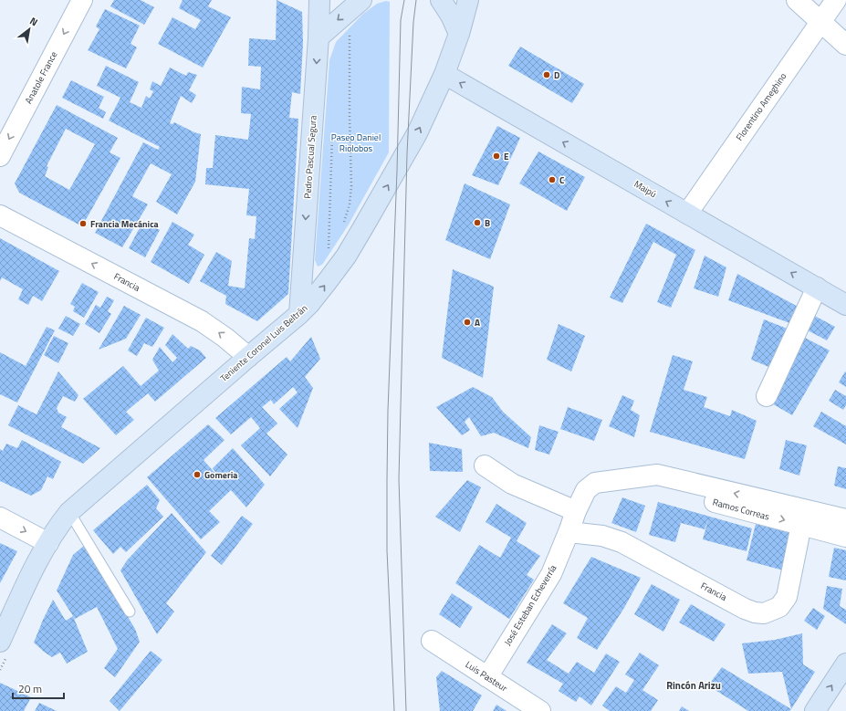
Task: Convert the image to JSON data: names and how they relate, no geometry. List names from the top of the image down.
{
  "streets": {
    "main road": ["Pedro Pascual Segura", "Maipú", "Teniente Coronel Luis Beltrán"],
    "street": [
      "Anatole France",
      "Florentino Ameghino",
      "Francia",
      "Ramos Correas",
      "José Esteban Echeverría",
      "Luis Pasteur"
    ]
  },
  "crossings": [
    ["Florentino Ameghino", "Maipú"],
    ["Pedro Pascual Segura", "Teniente Coronel Luis Beltrán"],
    ["Maipú", "Teniente Coronel Luis Beltrán"],
    ["Francia", "Teniente Coronel Luis Beltrán"],
    ["Francia", "Ramos Correas"],
    ["Francia", "José Esteban Echeverría"],
    ["Ramos Correas", "José Esteban Echeverría"],
    ["José Esteban Echeverría", "Luis Pasteur"]
  ],
  "one_way": [
    "Anatole France",
    "Pedro Pascual Segura",
    "Maipú",
    "Francia"
  ],
  "districts": ["Rincón Arizu"],
  "parks": ["Paseo Daniel Riolobos"],
  "places": [
    "D",
    "E",
    "C",
    "B",
    "Francia Mecánica",
    "A",
    "Gomeria"
  ],
  "scale_bar": "20 m",
  "north": "top right"
}
